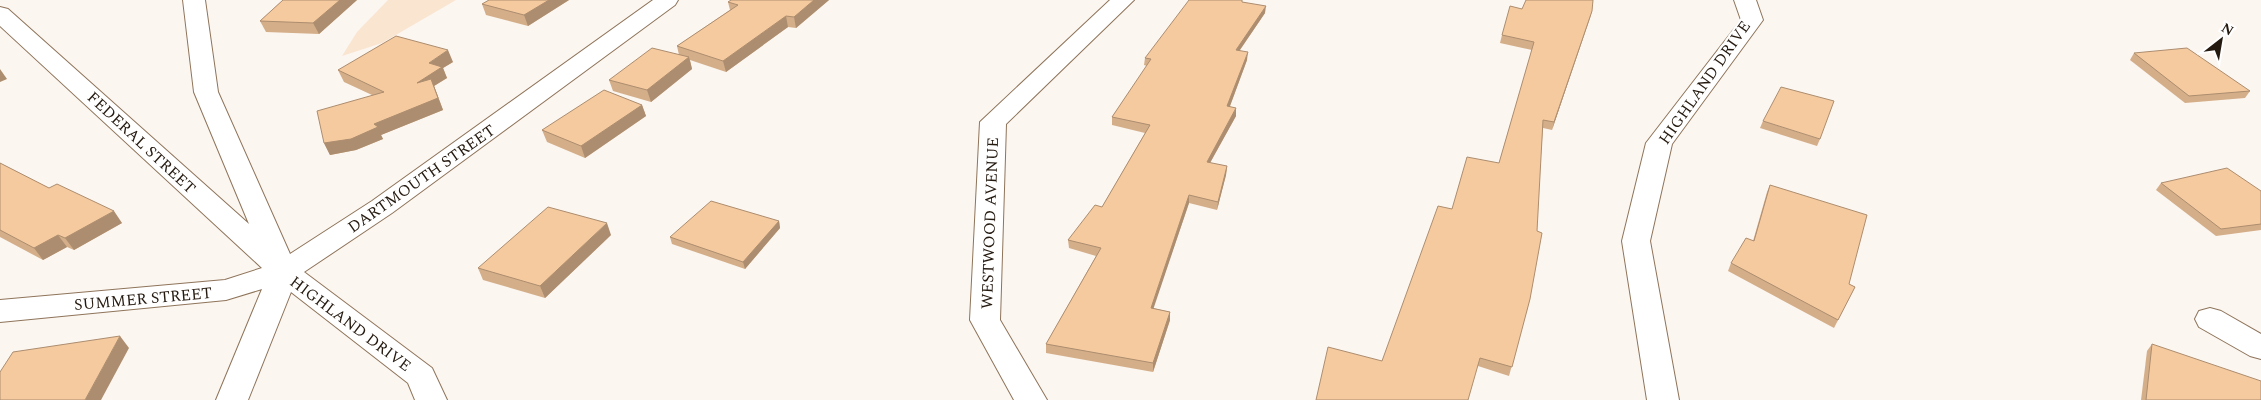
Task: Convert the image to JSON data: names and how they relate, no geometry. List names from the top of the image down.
{
  "streets": {
    "street": [
      "HIGHLAND DRIVE",
      "FEDERAL STREET",
      "DARTMOUTH STREET",
      "WESTWOOD AVENUE",
      "SUMMER STREET"
    ]
  },
  "crossings": [
    ["HIGHLAND DRIVE", "FEDERAL STREET"],
    ["HIGHLAND DRIVE", "DARTMOUTH STREET"],
    ["HIGHLAND DRIVE", "SUMMER STREET"],
    ["FEDERAL STREET", "DARTMOUTH STREET"],
    ["FEDERAL STREET", "SUMMER STREET"],
    ["DARTMOUTH STREET", "SUMMER STREET"]
  ],
  "north": "top right"
}
